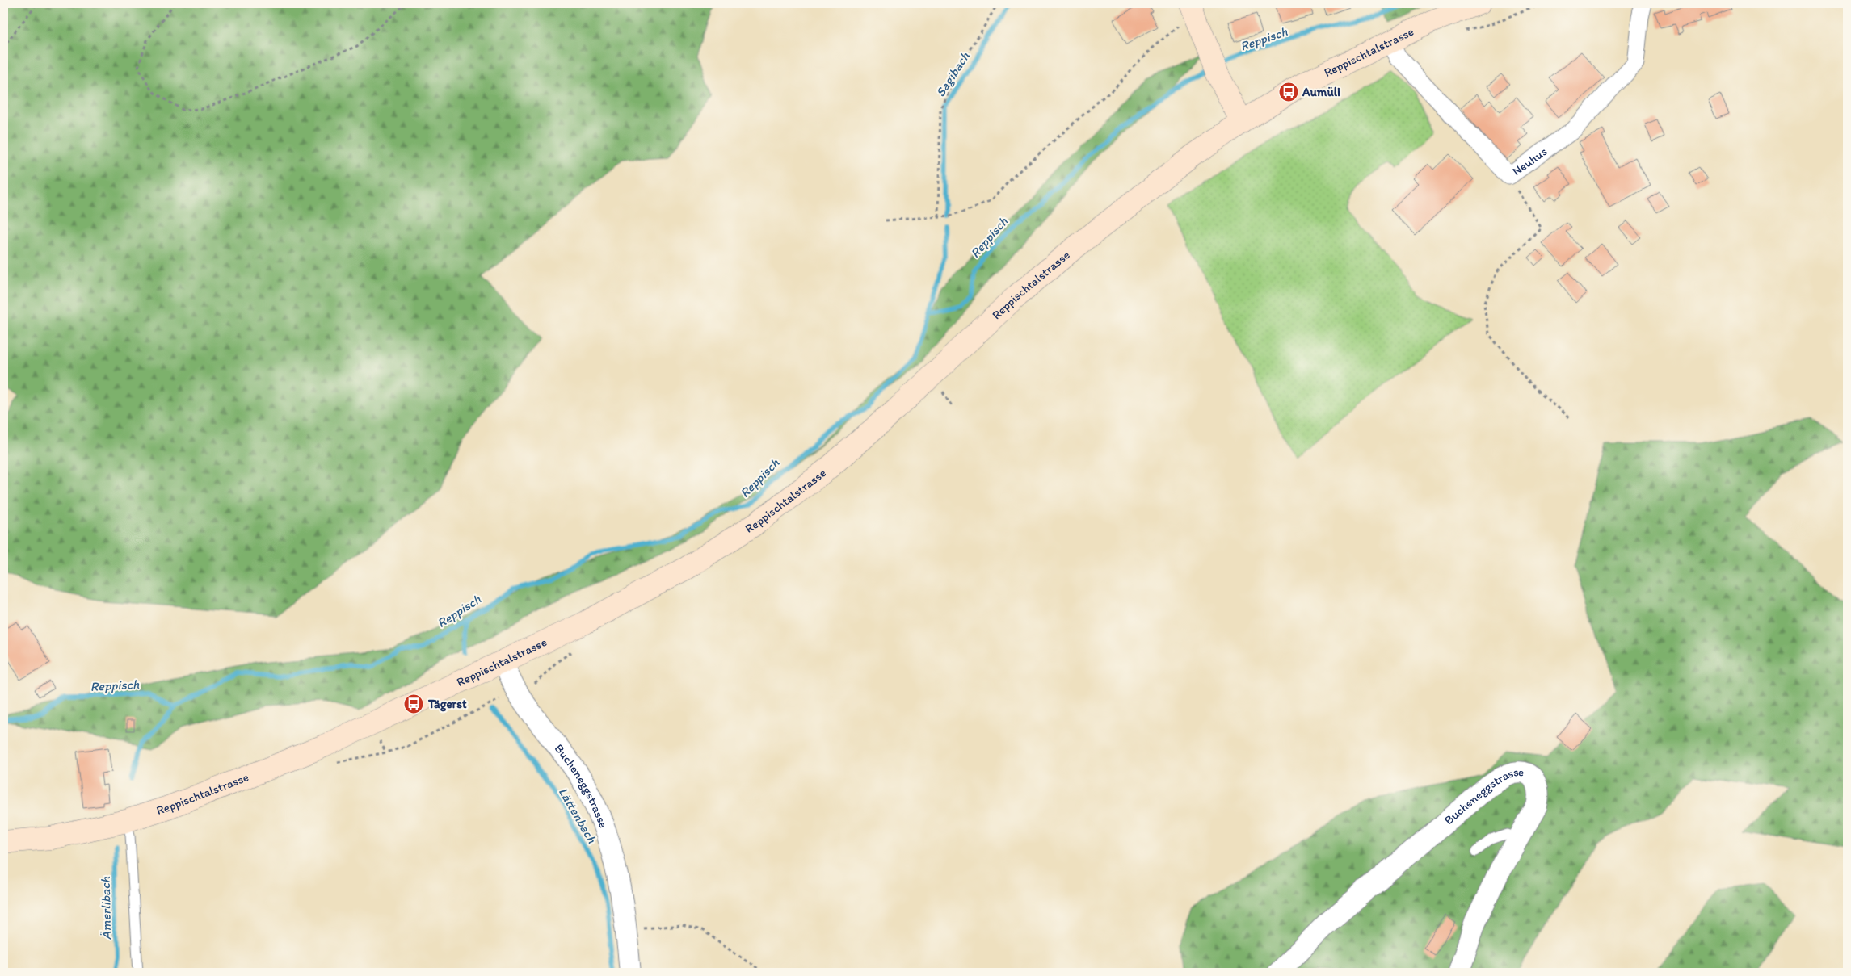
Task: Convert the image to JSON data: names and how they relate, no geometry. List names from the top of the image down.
{
  "streets": {
    "main road": ["Reppischtalstrasse"],
    "street": ["Neuhus", "Bucheneggstrasse"]
  },
  "crossings": [
    ["Reppischtalstrasse", "Neuhus"],
    ["Reppischtalstrasse", "Bucheneggstrasse"]
  ],
  "water": [
    "Reppisch",
    "Sagibach",
    "Lättenbach",
    "Ämerlibach"
  ],
  "places": {
    "bus stop": ["Aumüli", "Tägerst"]
  }
}
